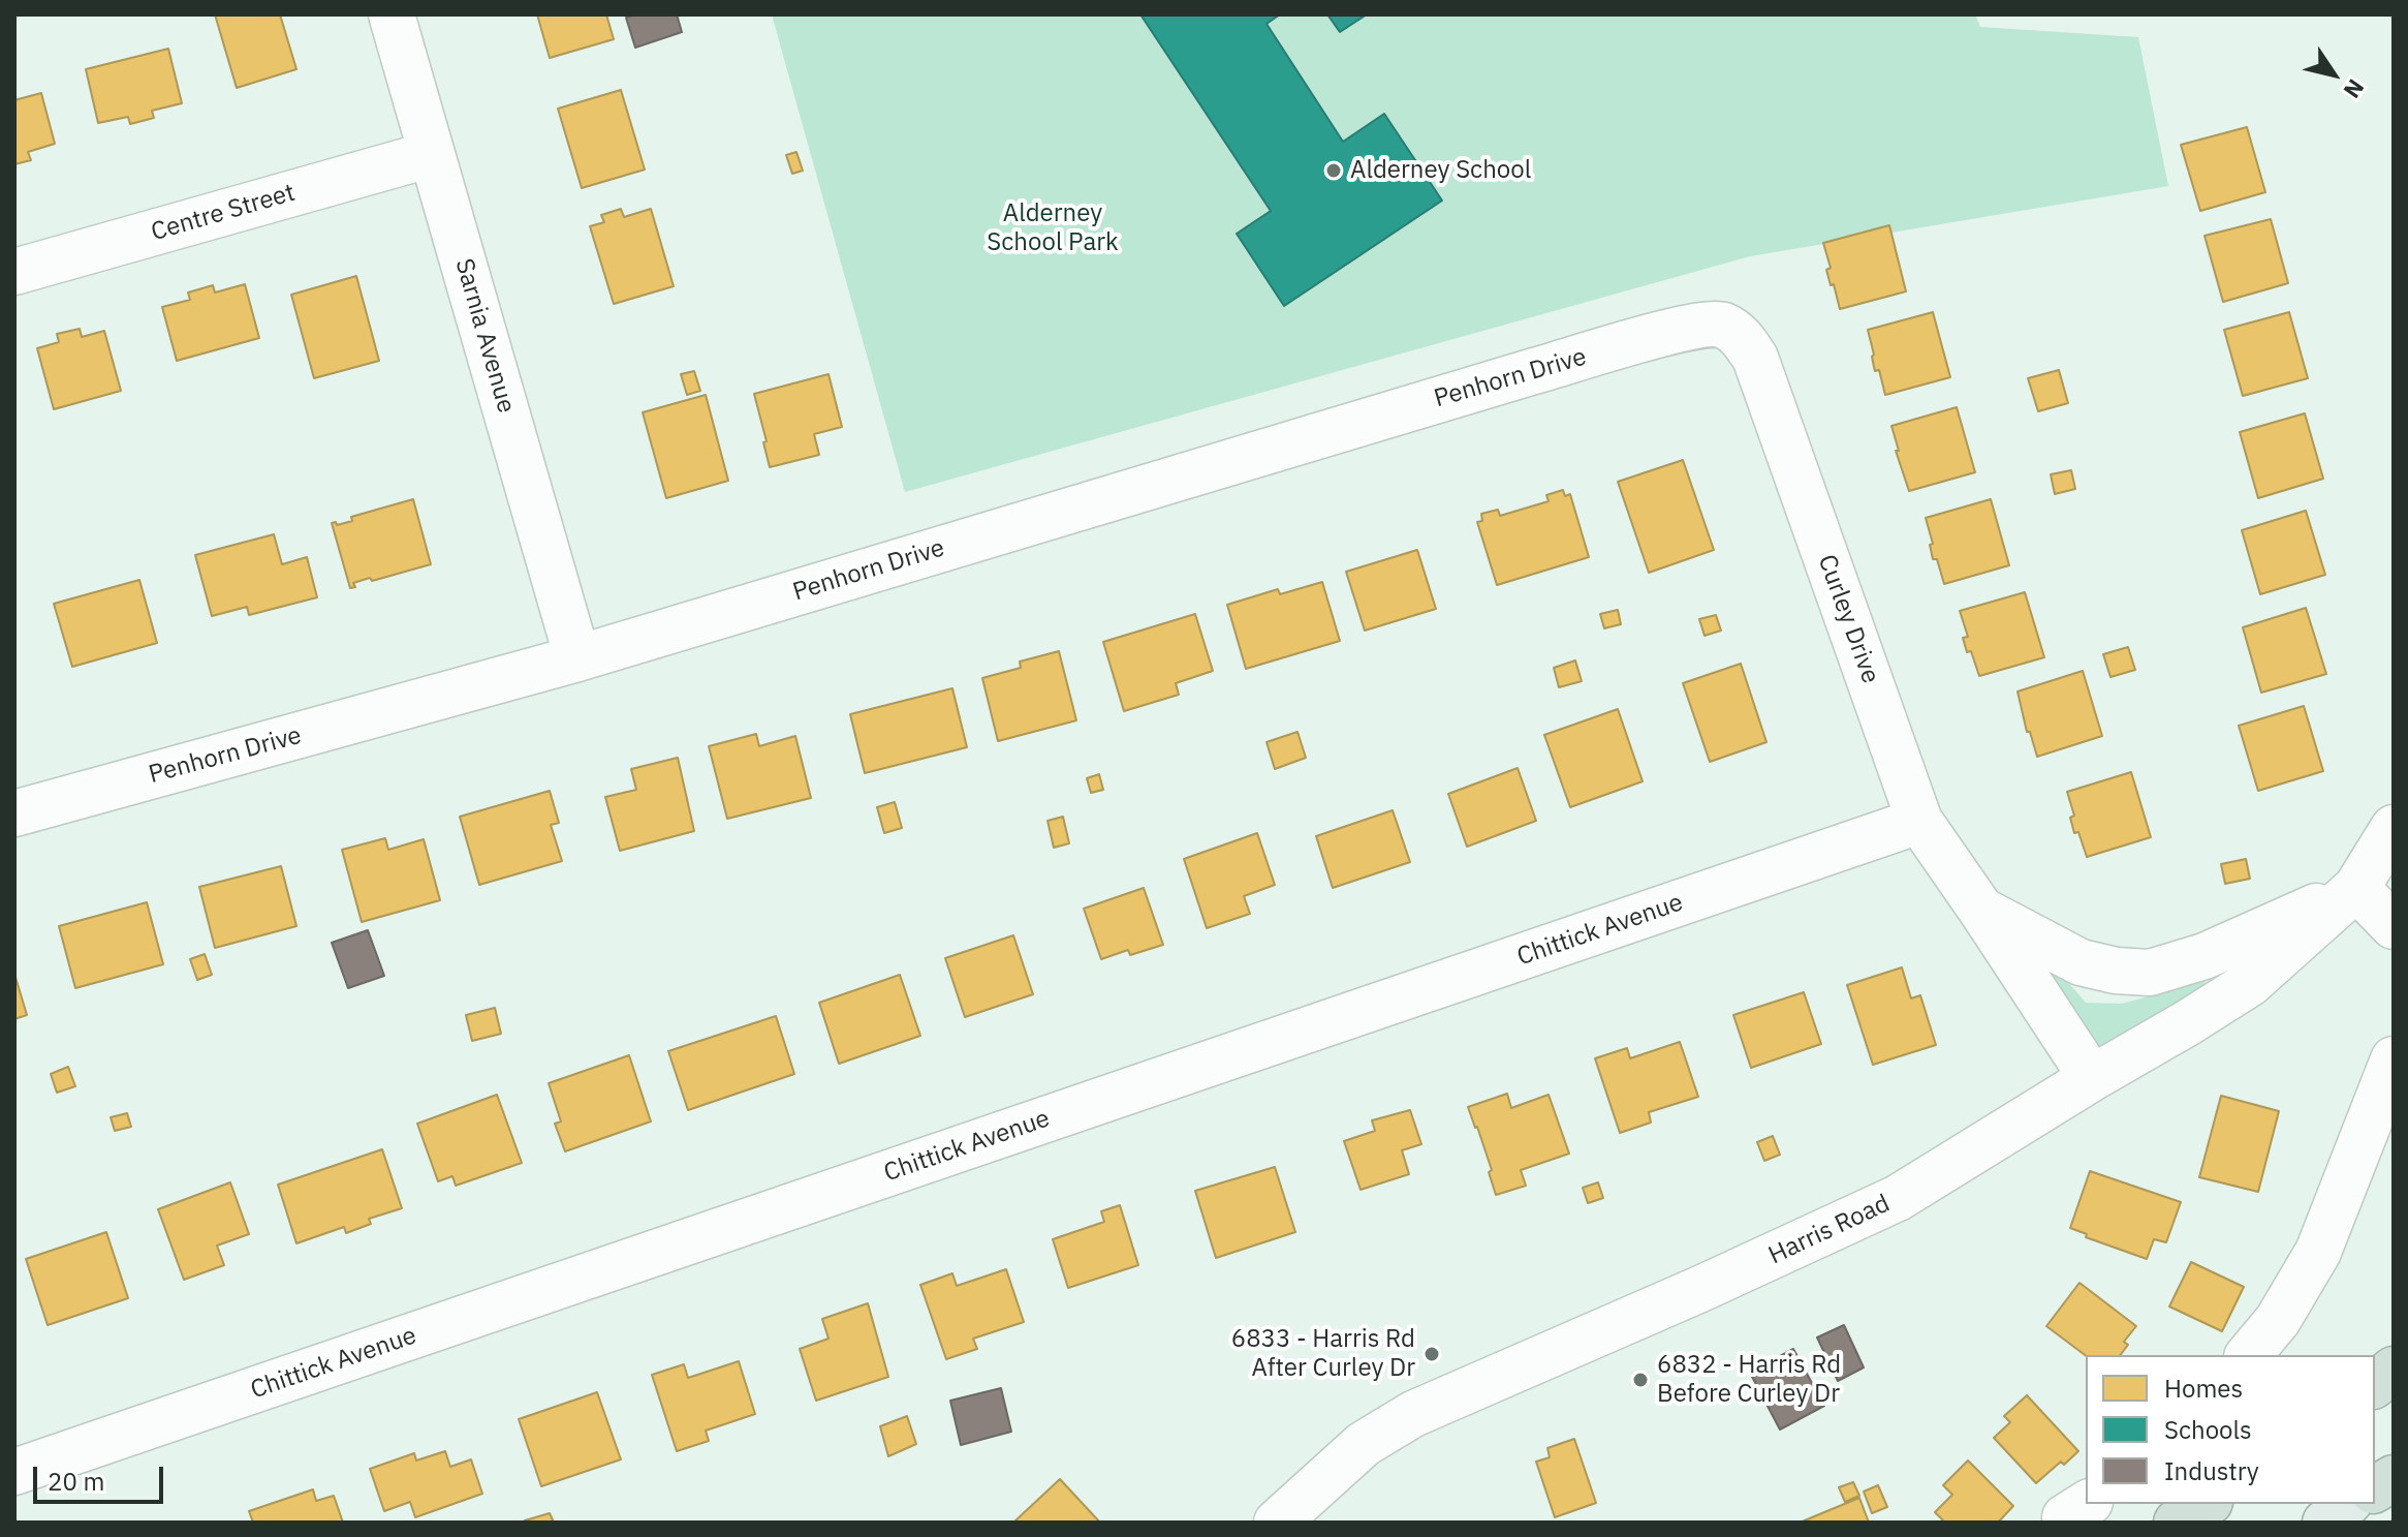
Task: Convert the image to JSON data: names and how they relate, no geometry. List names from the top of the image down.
{
  "streets": {
    "street": [
      "Centre Street",
      "Sarnia Avenue",
      "Penhorn Drive",
      "Curley Drive",
      "Chittick Avenue",
      "Harris Road"
    ]
  },
  "crossings": [
    ["Centre Street", "Sarnia Avenue"],
    ["Sarnia Avenue", "Penhorn Drive"],
    ["Penhorn Drive", "Curley Drive"],
    ["Curley Drive", "Chittick Avenue"],
    ["Curley Drive", "Harris Road"]
  ],
  "parks": ["Alderney School Park"],
  "places": ["Alderney School", "6833 - Harris Rd After Curley Dr", "6832 - Harris Rd Before Curley Dr"],
  "legend": ["Homes", "Schools", "Industry"],
  "scale_bar": "20 m",
  "north": "bottom right"
}
